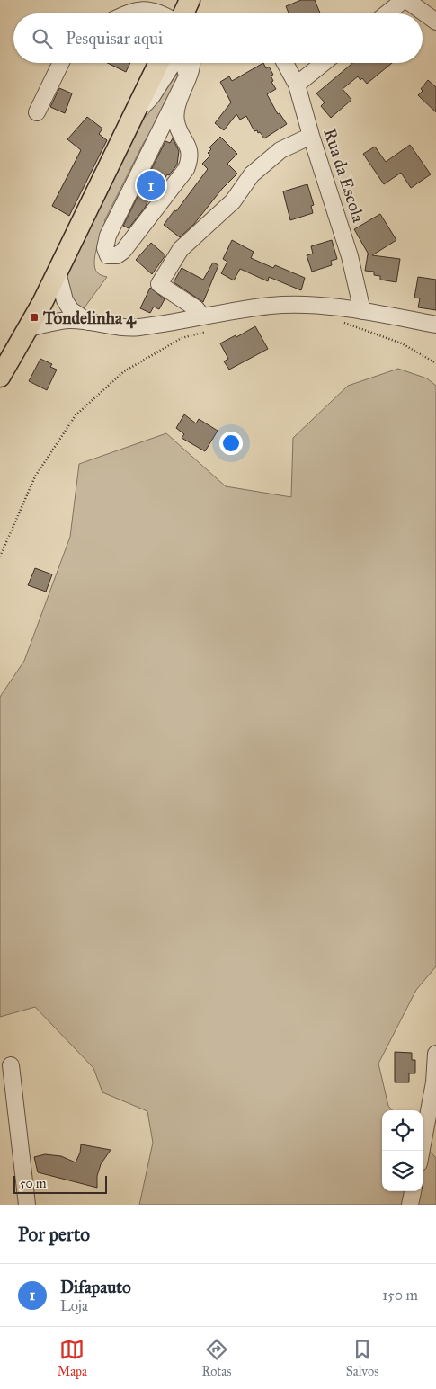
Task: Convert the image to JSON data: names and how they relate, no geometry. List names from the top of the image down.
{
  "streets": {
    "street": ["Rua da Escola"]
  },
  "places": {
    "transit": ["Tondelinha 4"]
  },
  "scale_bar": "50 m",
  "page": {
    "search": "Pesquisar aqui",
    "pins": "1",
    "scale": "50 m",
    "heading": "Por perto",
    "list": [
      {
        "mark": "1",
        "name": "Difapauto",
        "note": "Loja",
        "value": "150 m"
      }
    ],
    "nav": ["Mapa", "Rotas", "Salvos"]
  }
}
